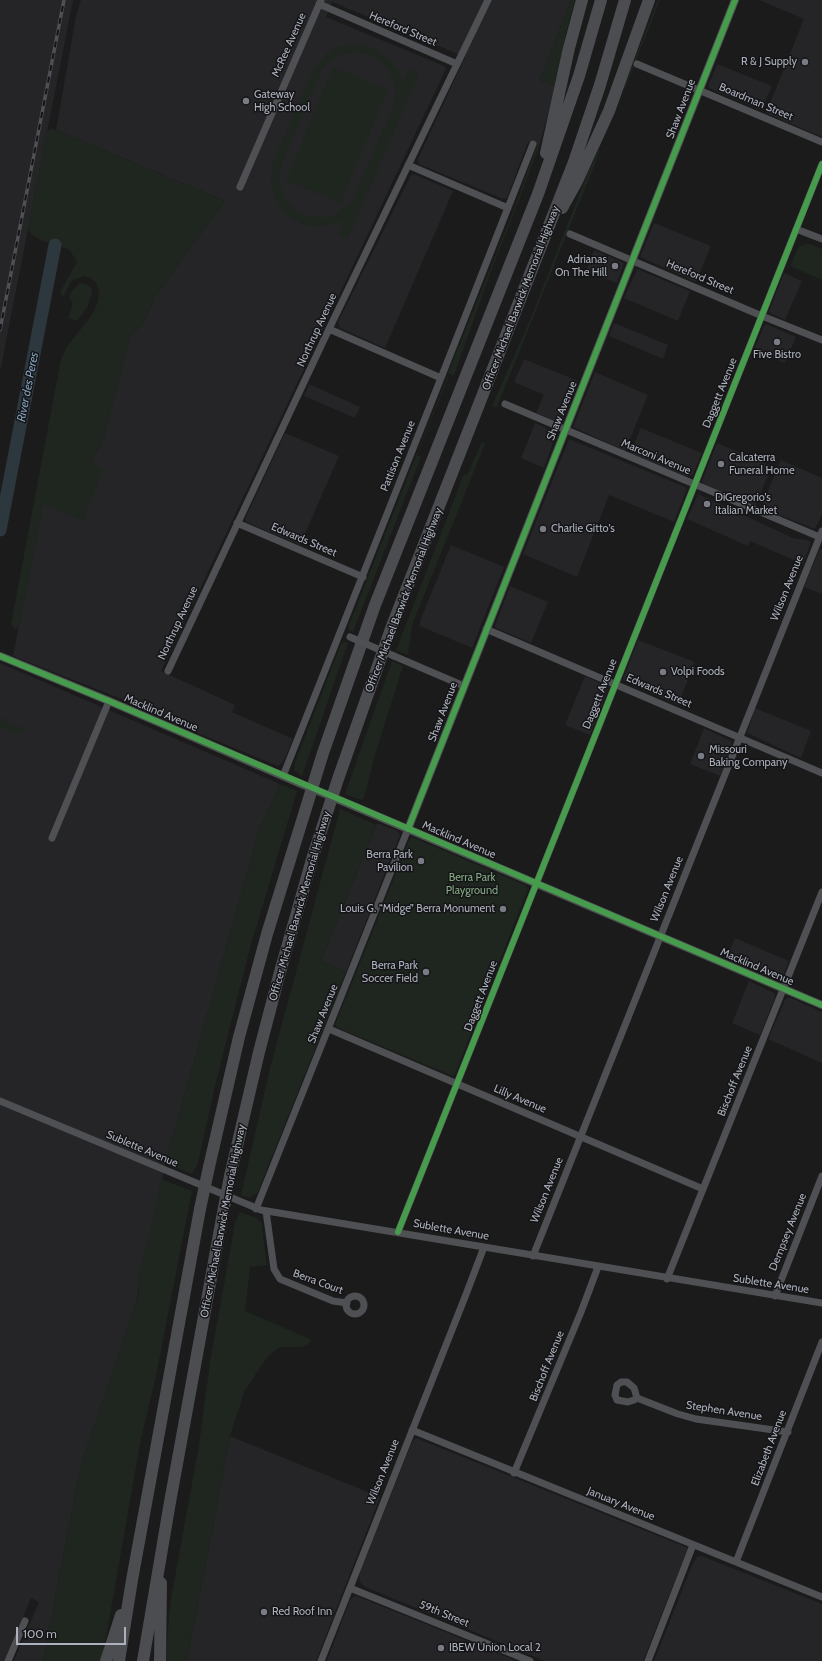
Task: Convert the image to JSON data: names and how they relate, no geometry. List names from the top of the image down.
{
  "streets": {
    "highway": ["Officer Michael Barwick Memorial Highway"],
    "street": [
      "Hereford Street",
      "McRee Avenue",
      "Boardman Street",
      "Shaw Avenue",
      "Northrup Avenue",
      "Daggett Avenue",
      "Pattison Avenue",
      "Marconi Avenue",
      "Edwards Street",
      "Wilson Avenue",
      "Macklind Avenue",
      "Bischoff Avenue",
      "Lilly Avenue",
      "Sublette Avenue",
      "Dempsey Avenue",
      "Berra Court",
      "Stephen Avenue",
      "Elizabeth Avenue",
      "January Avenue",
      "59th Street"
    ]
  },
  "crossings": [
    ["Hereford Street", "McRee Avenue"],
    ["Hereford Street", "Shaw Avenue"],
    ["Hereford Street", "Northrup Avenue"],
    ["Hereford Street", "Daggett Avenue"],
    ["Boardman Street", "Shaw Avenue"],
    ["Shaw Avenue", "Marconi Avenue"],
    ["Shaw Avenue", "Edwards Street"],
    ["Shaw Avenue", "Macklind Avenue"],
    ["Shaw Avenue", "Lilly Avenue"],
    ["Shaw Avenue", "Sublette Avenue"],
    ["Northrup Avenue", "Edwards Street"],
    ["Daggett Avenue", "Marconi Avenue"],
    ["Daggett Avenue", "Edwards Street"],
    ["Daggett Avenue", "Macklind Avenue"],
    ["Daggett Avenue", "Lilly Avenue"],
    ["Daggett Avenue", "Sublette Avenue"],
    ["Pattison Avenue", "Edwards Street"],
    ["Pattison Avenue", "Macklind Avenue"],
    ["Marconi Avenue", "Wilson Avenue"],
    ["Edwards Street", "Wilson Avenue"],
    ["Wilson Avenue", "Macklind Avenue"],
    ["Wilson Avenue", "Lilly Avenue"],
    ["Wilson Avenue", "Sublette Avenue"],
    ["Wilson Avenue", "January Avenue"],
    ["Wilson Avenue", "59th Street"],
    ["Macklind Avenue", "Bischoff Avenue"],
    ["Bischoff Avenue", "Lilly Avenue"],
    ["Bischoff Avenue", "Sublette Avenue"],
    ["Bischoff Avenue", "January Avenue"],
    ["Sublette Avenue", "Dempsey Avenue"],
    ["Sublette Avenue", "Berra Court"],
    ["Stephen Avenue", "Elizabeth Avenue"],
    ["Elizabeth Avenue", "January Avenue"]
  ],
  "water": ["River des Peres"],
  "parks": ["Berra Park Playground"],
  "places": [
    "R & J Supply",
    "Gateway High School",
    "Adrianas On The Hill",
    "Five Bistro",
    "Calcaterra Funeral Home",
    "DiGregorio's Italian Market",
    "Charlie Gitto's",
    "Volpi Foods",
    "Missouri Baking Company",
    "Berra Park Pavilion",
    "Louis G. “Midge” Berra Monument",
    "Berra Park Soccer Field",
    "Red Roof Inn",
    "IBEW Union Local 2"
  ],
  "scale_bar": "100 m"
}
